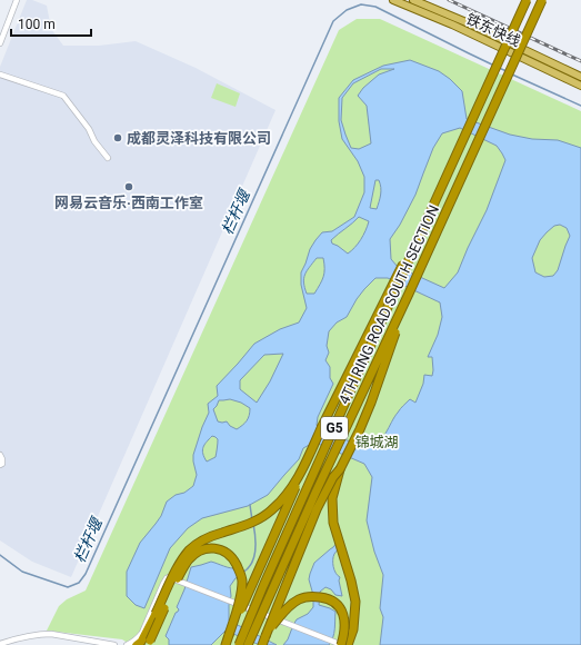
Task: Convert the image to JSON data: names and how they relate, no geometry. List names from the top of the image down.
{
  "streets": {
    "highway": ["4TH RING ROAD SOUTH SECTION", "G5"],
    "main road": ["铁东快线"]
  },
  "water": ["栏杆堰"],
  "parks": ["锦城湖"],
  "places": ["成都灵泽科技有限公司", "网易云音乐·西南工作室"],
  "scale_bar": "100 m"
}
